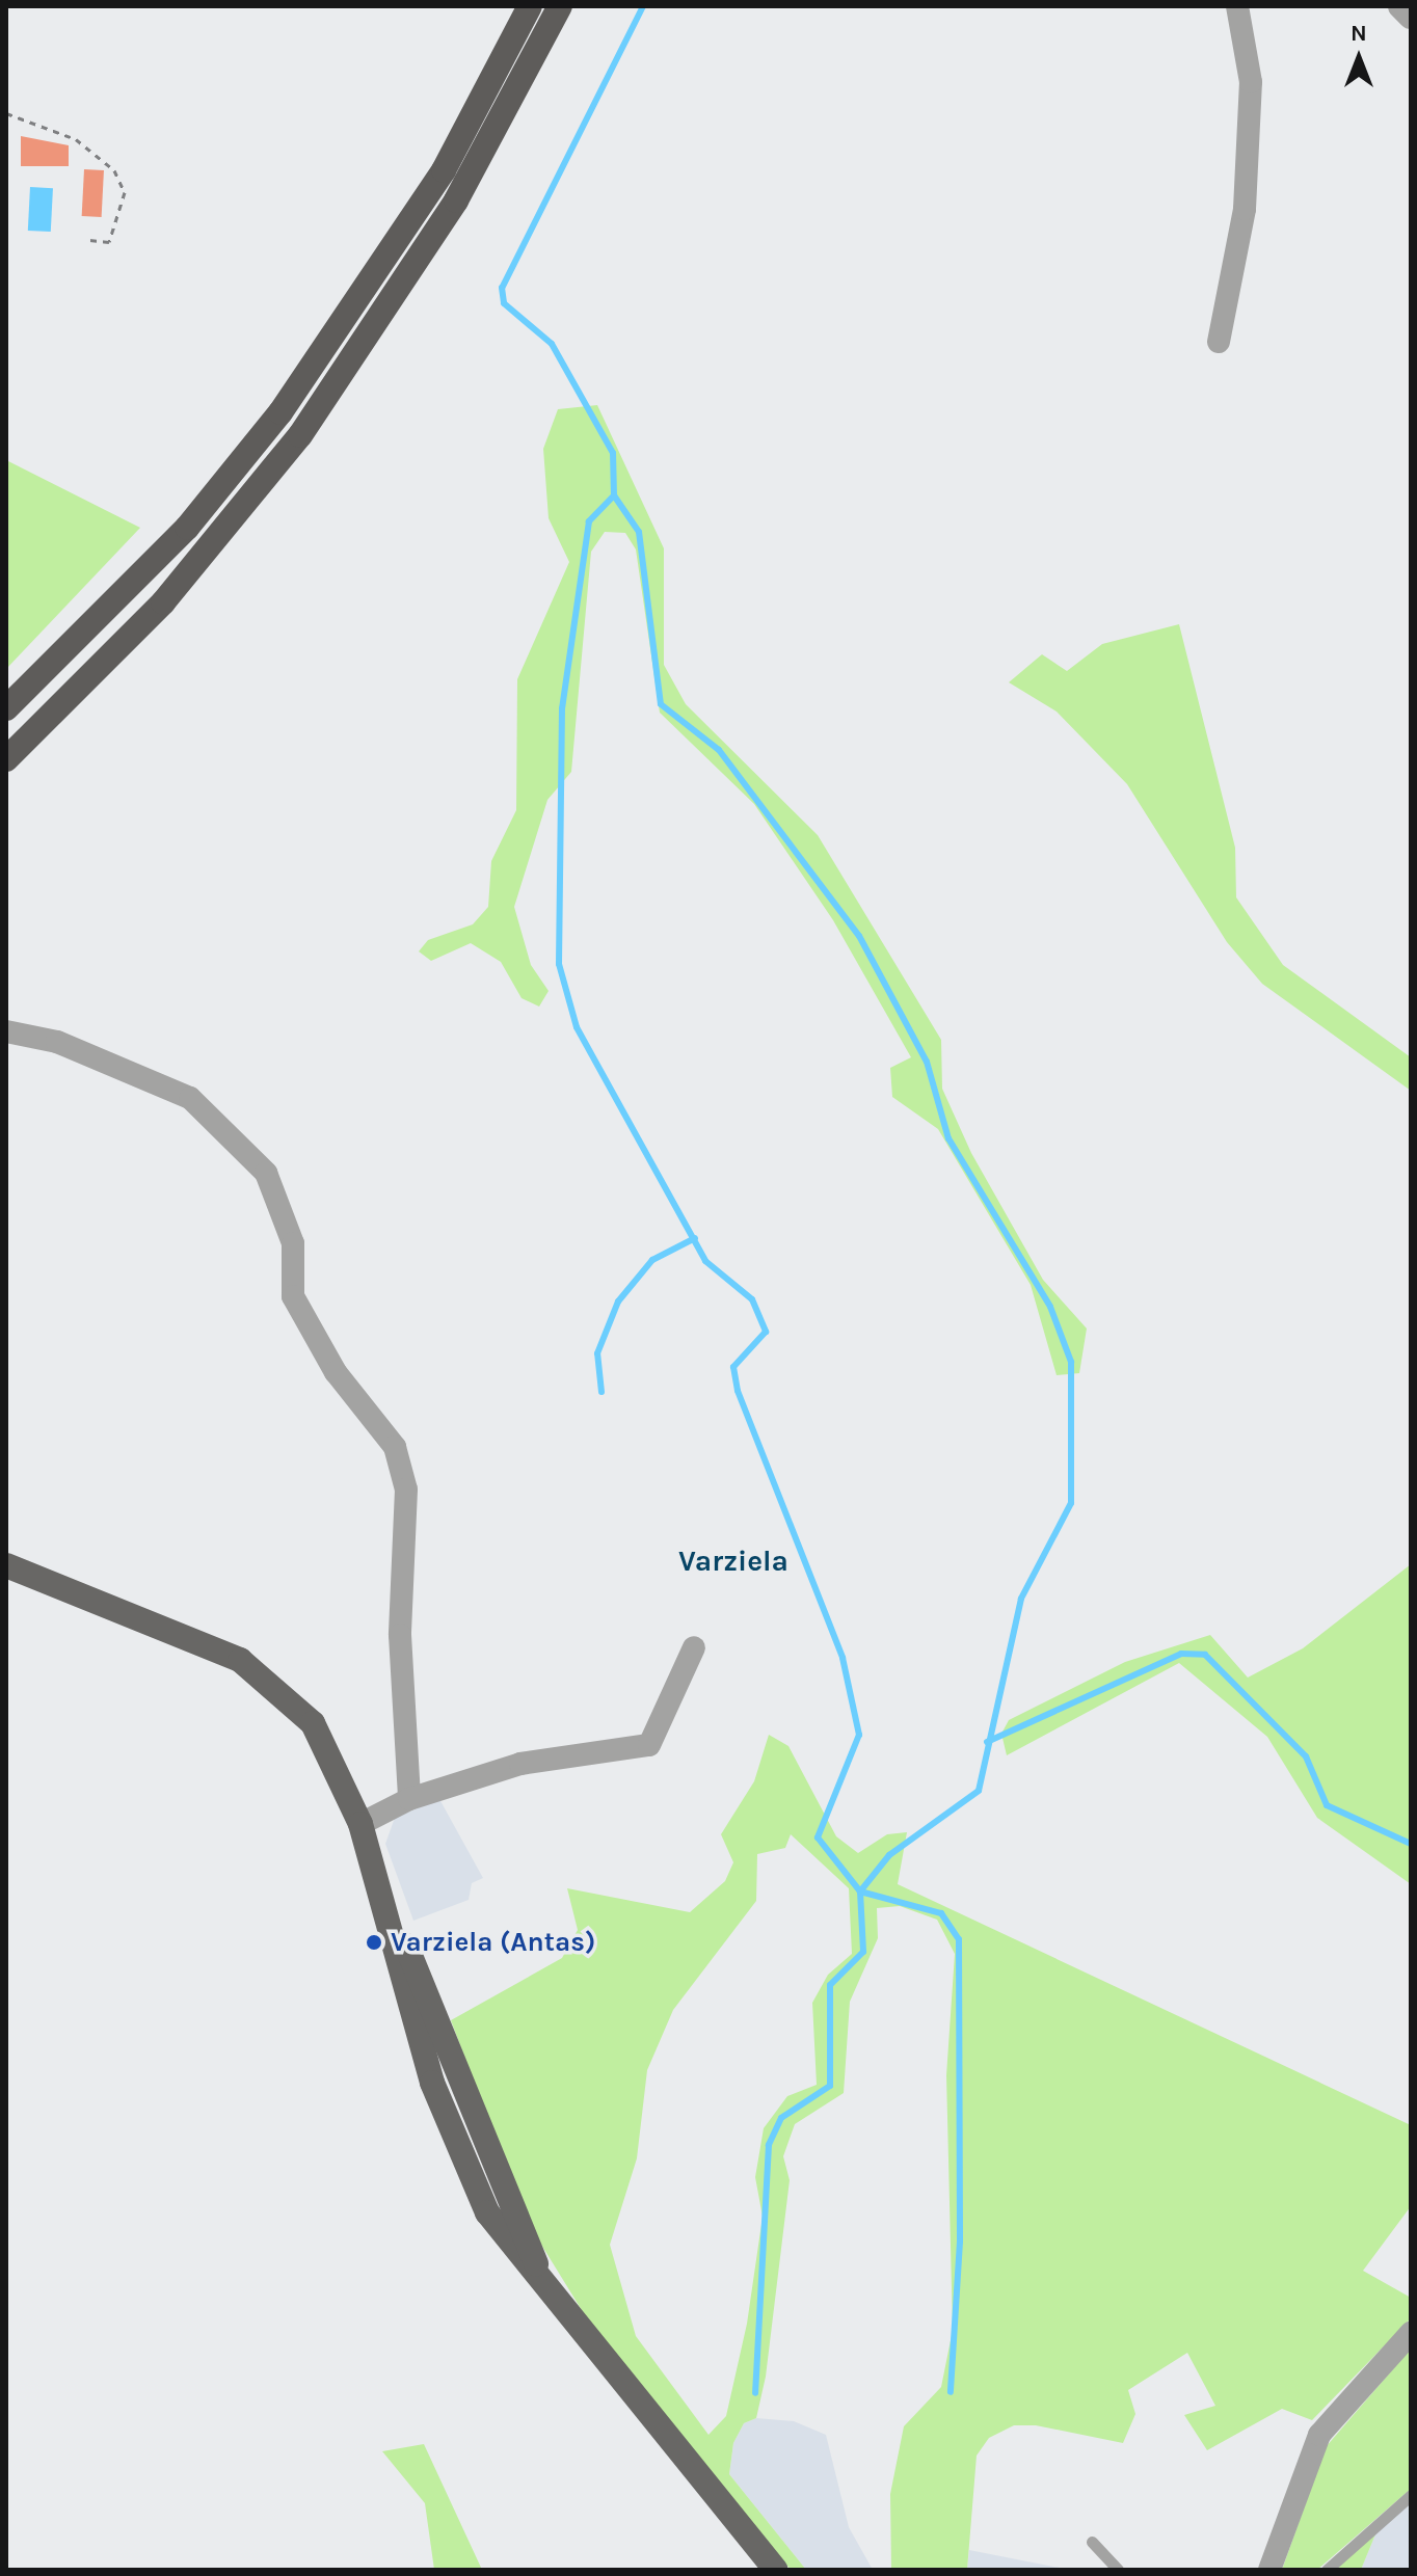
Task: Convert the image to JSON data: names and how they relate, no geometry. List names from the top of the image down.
{
  "districts": ["Varziela"],
  "places": ["Varziela (Antas)"],
  "north": "top"
}
